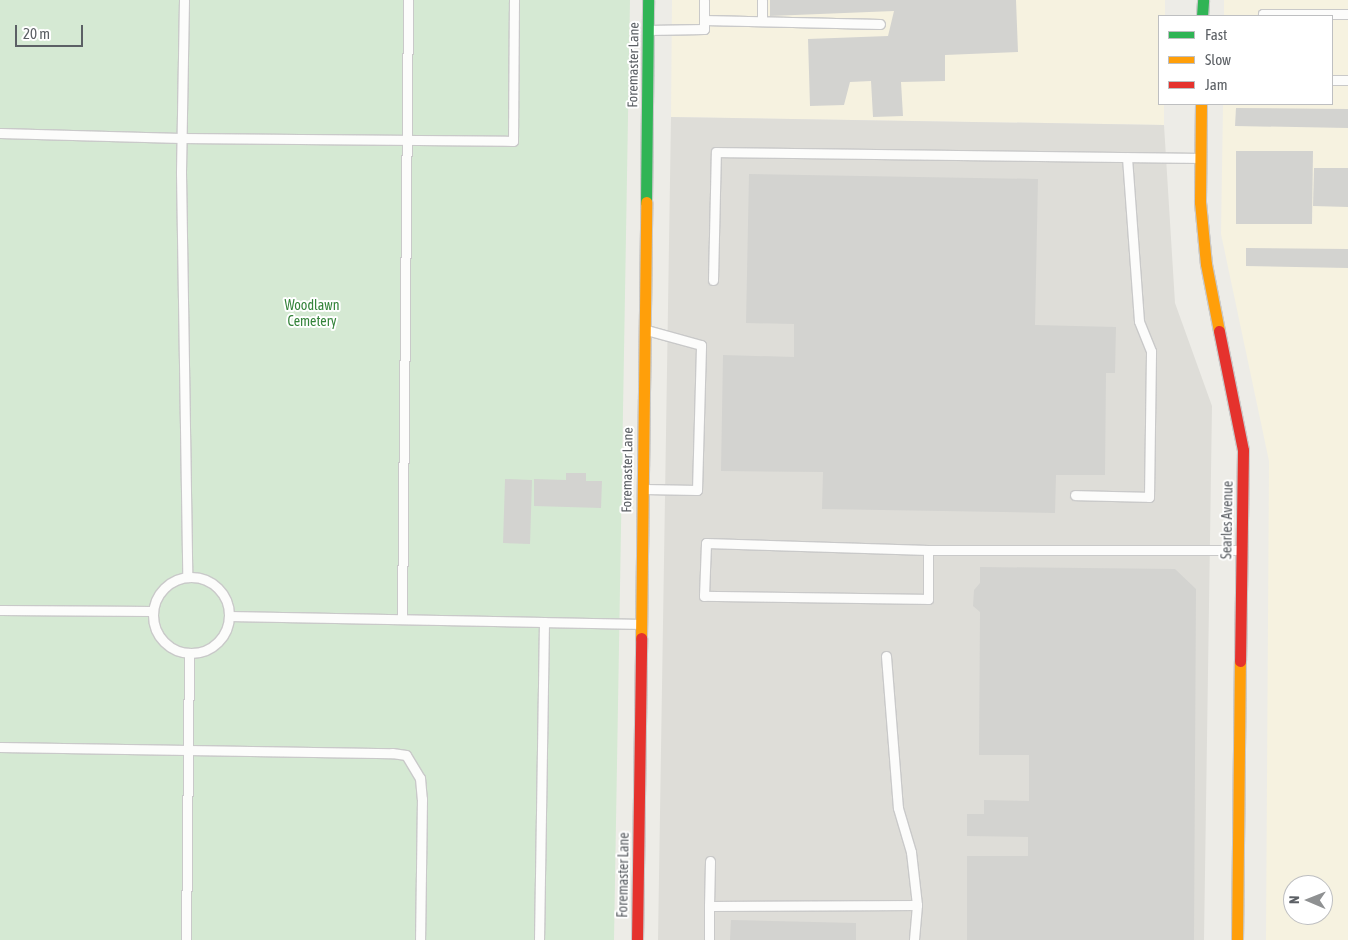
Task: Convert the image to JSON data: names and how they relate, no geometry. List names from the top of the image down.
{
  "streets": {
    "street": ["Foremaster Lane", "Searles Avenue"]
  },
  "parks": ["Woodlawn Cemetery"],
  "legend": ["Fast", "Slow", "Jam"],
  "scale_bar": "20 m",
  "north": "left"
}
